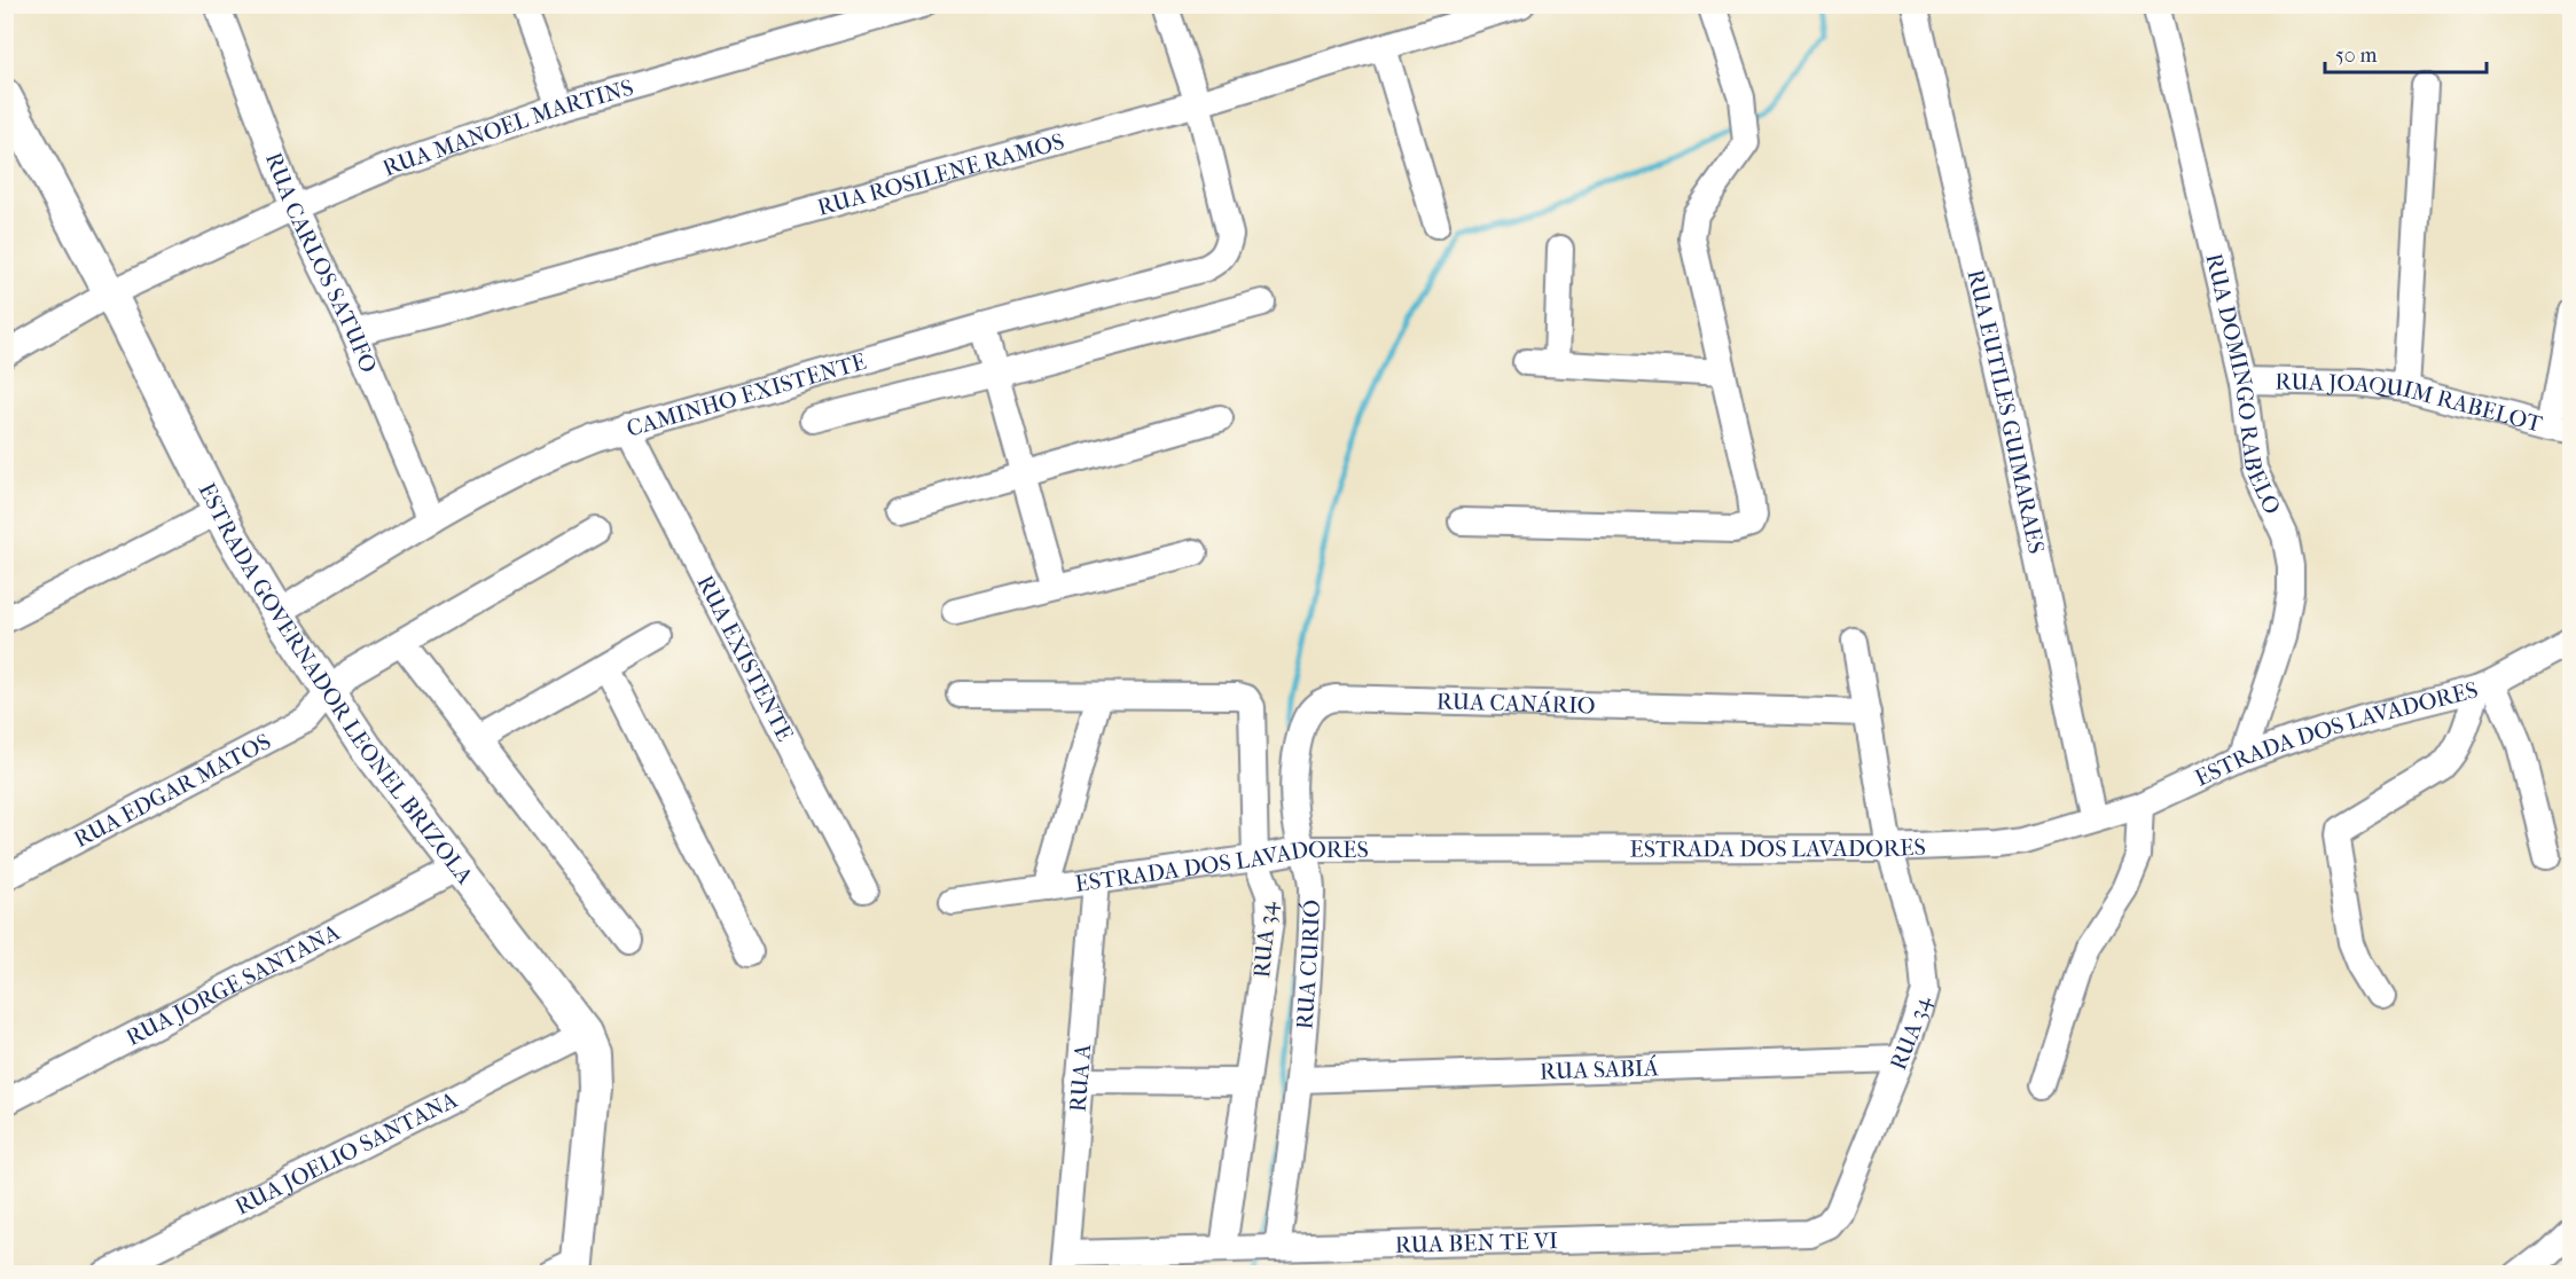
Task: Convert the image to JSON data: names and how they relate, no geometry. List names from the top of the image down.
{
  "streets": {
    "main road": ["ESTRADA GOVERNADOR LEONEL BRIZOLA"],
    "street": [
      "RUA MANOEL MARTINS",
      "RUA ROSILENE RAMOS",
      "RUA CARLOS SATUFO",
      "RUA DOMINGO RABELO",
      "CAMINHO EXISTENTE",
      "RUA JOAQUIM RABELOT",
      "RUA EUTILES GUIMARAES",
      "RUA EXISTENTE",
      "RUA CANÁRIO",
      "ESTRADA DOS LAVADORES",
      "RUA EDGAR MATOS",
      "RUA 34",
      "RUA CURIÓ",
      "RUA JORGE SANTANA",
      "RUA SABIÁ",
      "RUA A",
      "RUA JOELIO SANTANA",
      "RUA BEN TE VI"
    ]
  },
  "crossings": [
    ["RUA MANOEL MARTINS", "RUA CARLOS SATUFO"],
    ["RUA MANOEL MARTINS", "ESTRADA GOVERNADOR LEONEL BRIZOLA"],
    ["RUA ROSILENE RAMOS", "RUA CARLOS SATUFO"],
    ["RUA ROSILENE RAMOS", "CAMINHO EXISTENTE"],
    ["RUA CARLOS SATUFO", "CAMINHO EXISTENTE"],
    ["RUA DOMINGO RABELO", "RUA JOAQUIM RABELOT"],
    ["RUA DOMINGO RABELO", "ESTRADA DOS LAVADORES"],
    ["CAMINHO EXISTENTE", "RUA EXISTENTE"],
    ["CAMINHO EXISTENTE", "ESTRADA GOVERNADOR LEONEL BRIZOLA"],
    ["RUA EUTILES GUIMARAES", "ESTRADA DOS LAVADORES"],
    ["ESTRADA GOVERNADOR LEONEL BRIZOLA", "RUA EDGAR MATOS"],
    ["ESTRADA GOVERNADOR LEONEL BRIZOLA", "RUA JORGE SANTANA"],
    ["ESTRADA GOVERNADOR LEONEL BRIZOLA", "RUA JOELIO SANTANA"],
    ["RUA CANÁRIO", "ESTRADA DOS LAVADORES"],
    ["RUA CANÁRIO", "RUA CURIÓ"],
    ["ESTRADA DOS LAVADORES", "RUA 34"],
    ["ESTRADA DOS LAVADORES", "RUA CURIÓ"],
    ["ESTRADA DOS LAVADORES", "RUA A"],
    ["RUA 34", "RUA SABIÁ"],
    ["RUA 34", "RUA BEN TE VI"],
    ["RUA CURIÓ", "RUA SABIÁ"],
    ["RUA A", "RUA BEN TE VI"]
  ],
  "scale_bar": "50 m"
}
